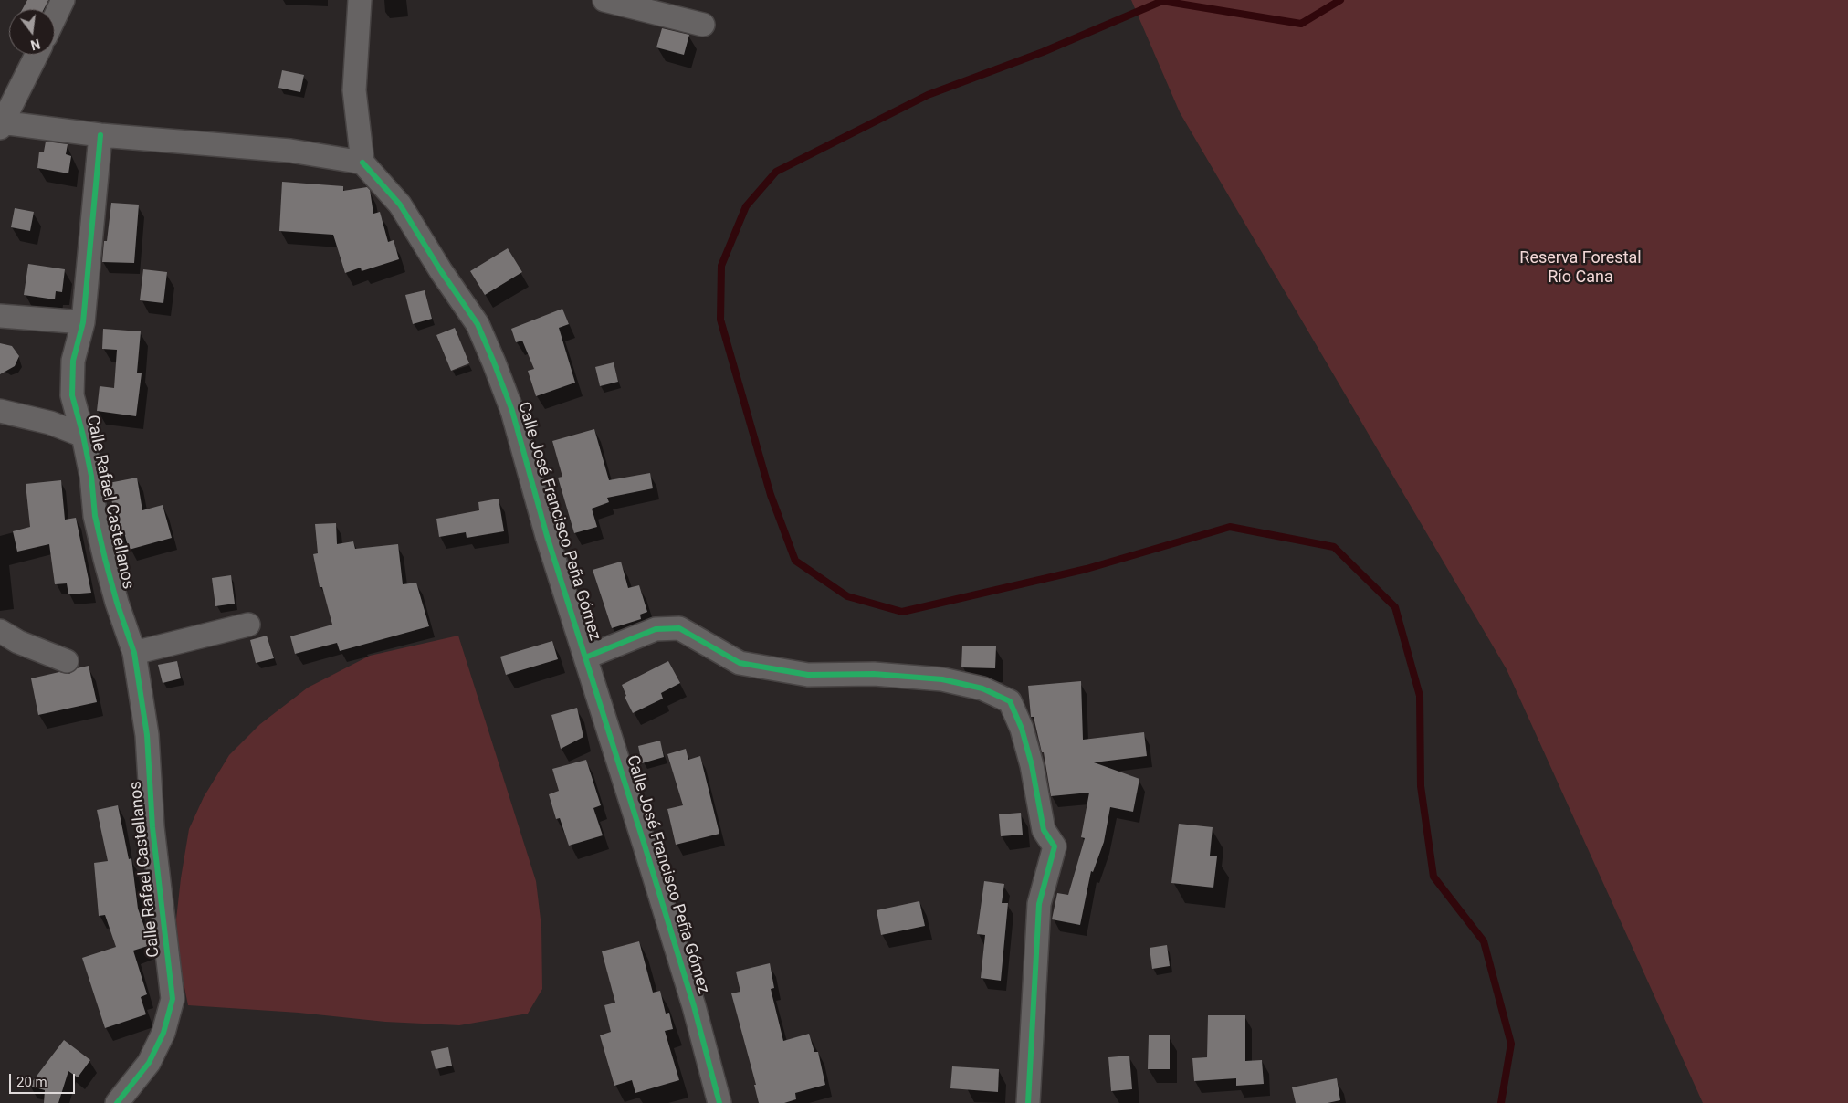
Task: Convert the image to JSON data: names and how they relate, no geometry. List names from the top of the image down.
{
  "streets": {
    "street": ["Calle Rafael Castellanos", "Calle José Francisco Peña Gómez"]
  },
  "parks": ["Reserva Forestal Río Cana"],
  "scale_bar": "20 m",
  "north": "bottom"
}
